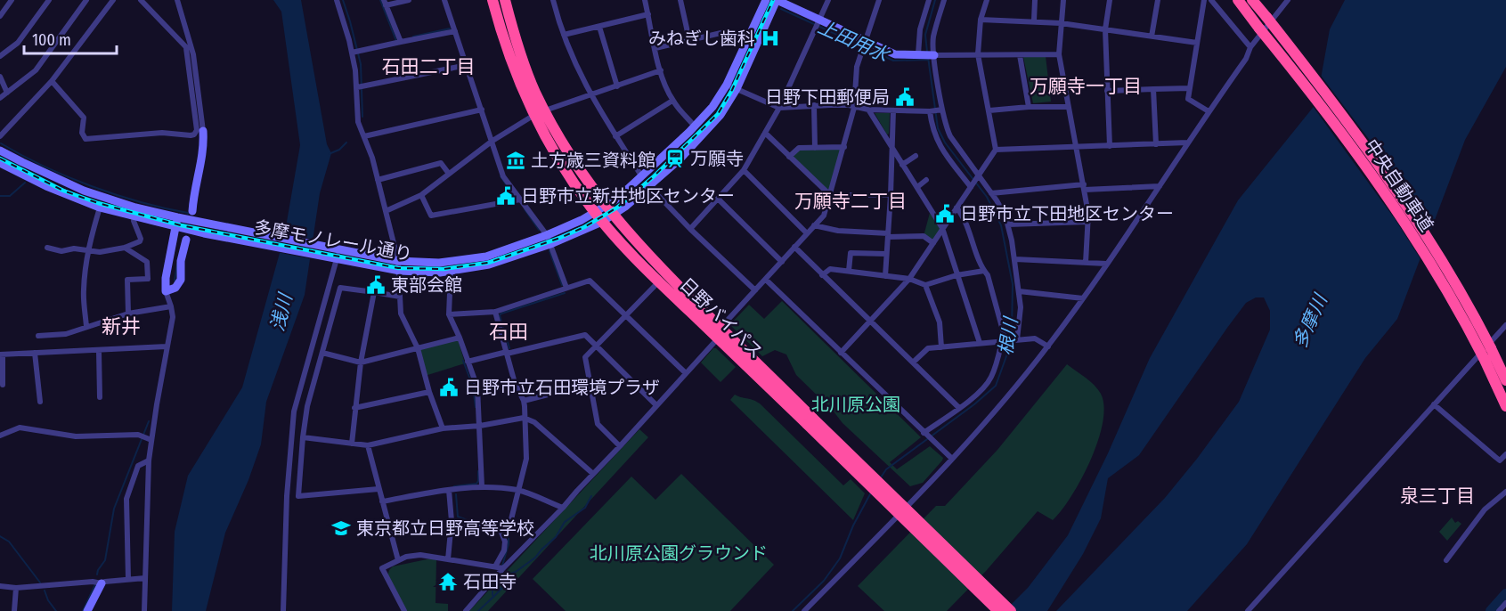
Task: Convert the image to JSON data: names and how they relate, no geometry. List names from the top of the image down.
{
  "streets": {
    "highway": ["中央自動車道", "日野バイパス"],
    "main road": ["多摩モノレール通り"]
  },
  "crossings": [
    ["多摩モノレール通り", "日野バイパス"]
  ],
  "districts": [
    "石田二丁目",
    "万願寺一丁目",
    "万願寺二丁目",
    "新井",
    "石田",
    "泉三丁目"
  ],
  "water": [
    "上田用水",
    "浅川",
    "多摩川",
    "根川"
  ],
  "parks": ["北川原公園", "北川原公園グラウンド"],
  "places": {
    "hospital": ["みねぎし歯科"],
    "public building": [
      "日野下田郵便局",
      "日野市立新井地区センター",
      "日野市立下田地区センター",
      "東部会館",
      "日野市立石田環境プラザ"
    ],
    "station": ["万願寺"],
    "museum": ["土方歳三資料館"],
    "school or university": ["東京都立日野高等学校"],
    "temple": ["石田寺"]
  },
  "scale_bar": "100 m"
}
